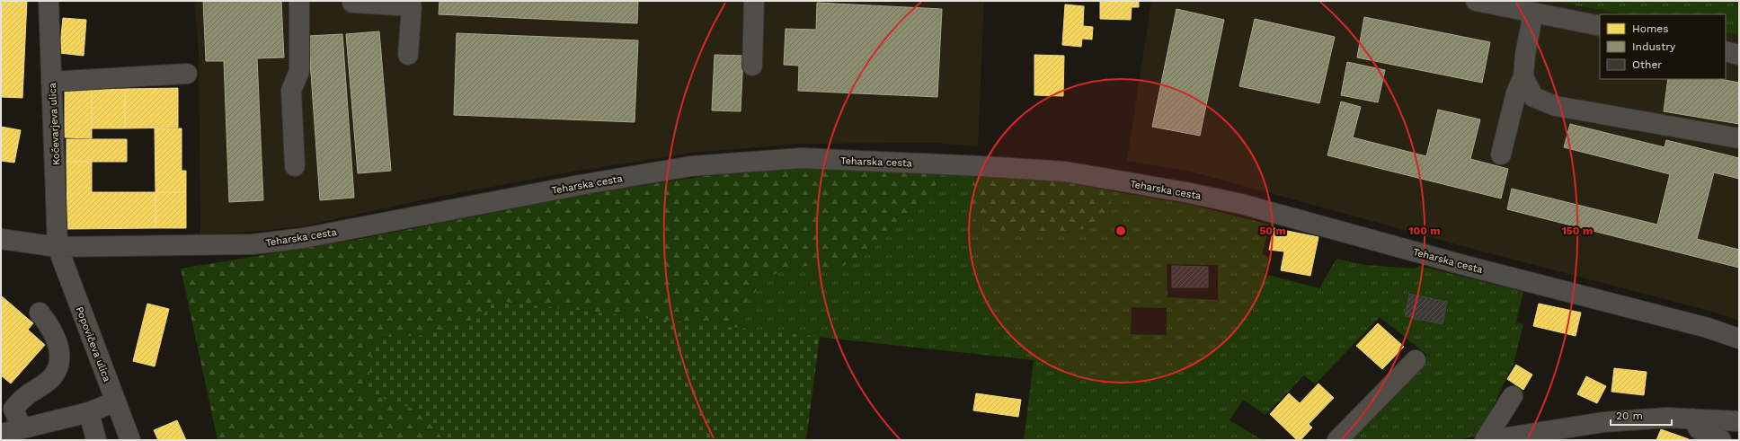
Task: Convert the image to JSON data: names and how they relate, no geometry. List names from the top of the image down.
{
  "streets": {
    "street": ["Kočevarjeva ulica", "Teharska cesta", "Popovičeva ulica"]
  },
  "crossings": [
    ["Kočevarjeva ulica", "Teharska cesta"],
    ["Kočevarjeva ulica", "Popovičeva ulica"],
    ["Teharska cesta", "Popovičeva ulica"]
  ],
  "legend": ["Homes", "Industry", "Other"],
  "scale_bar": "20 m",
  "rings": ["50 m", "100 m", "150 m"]
}
